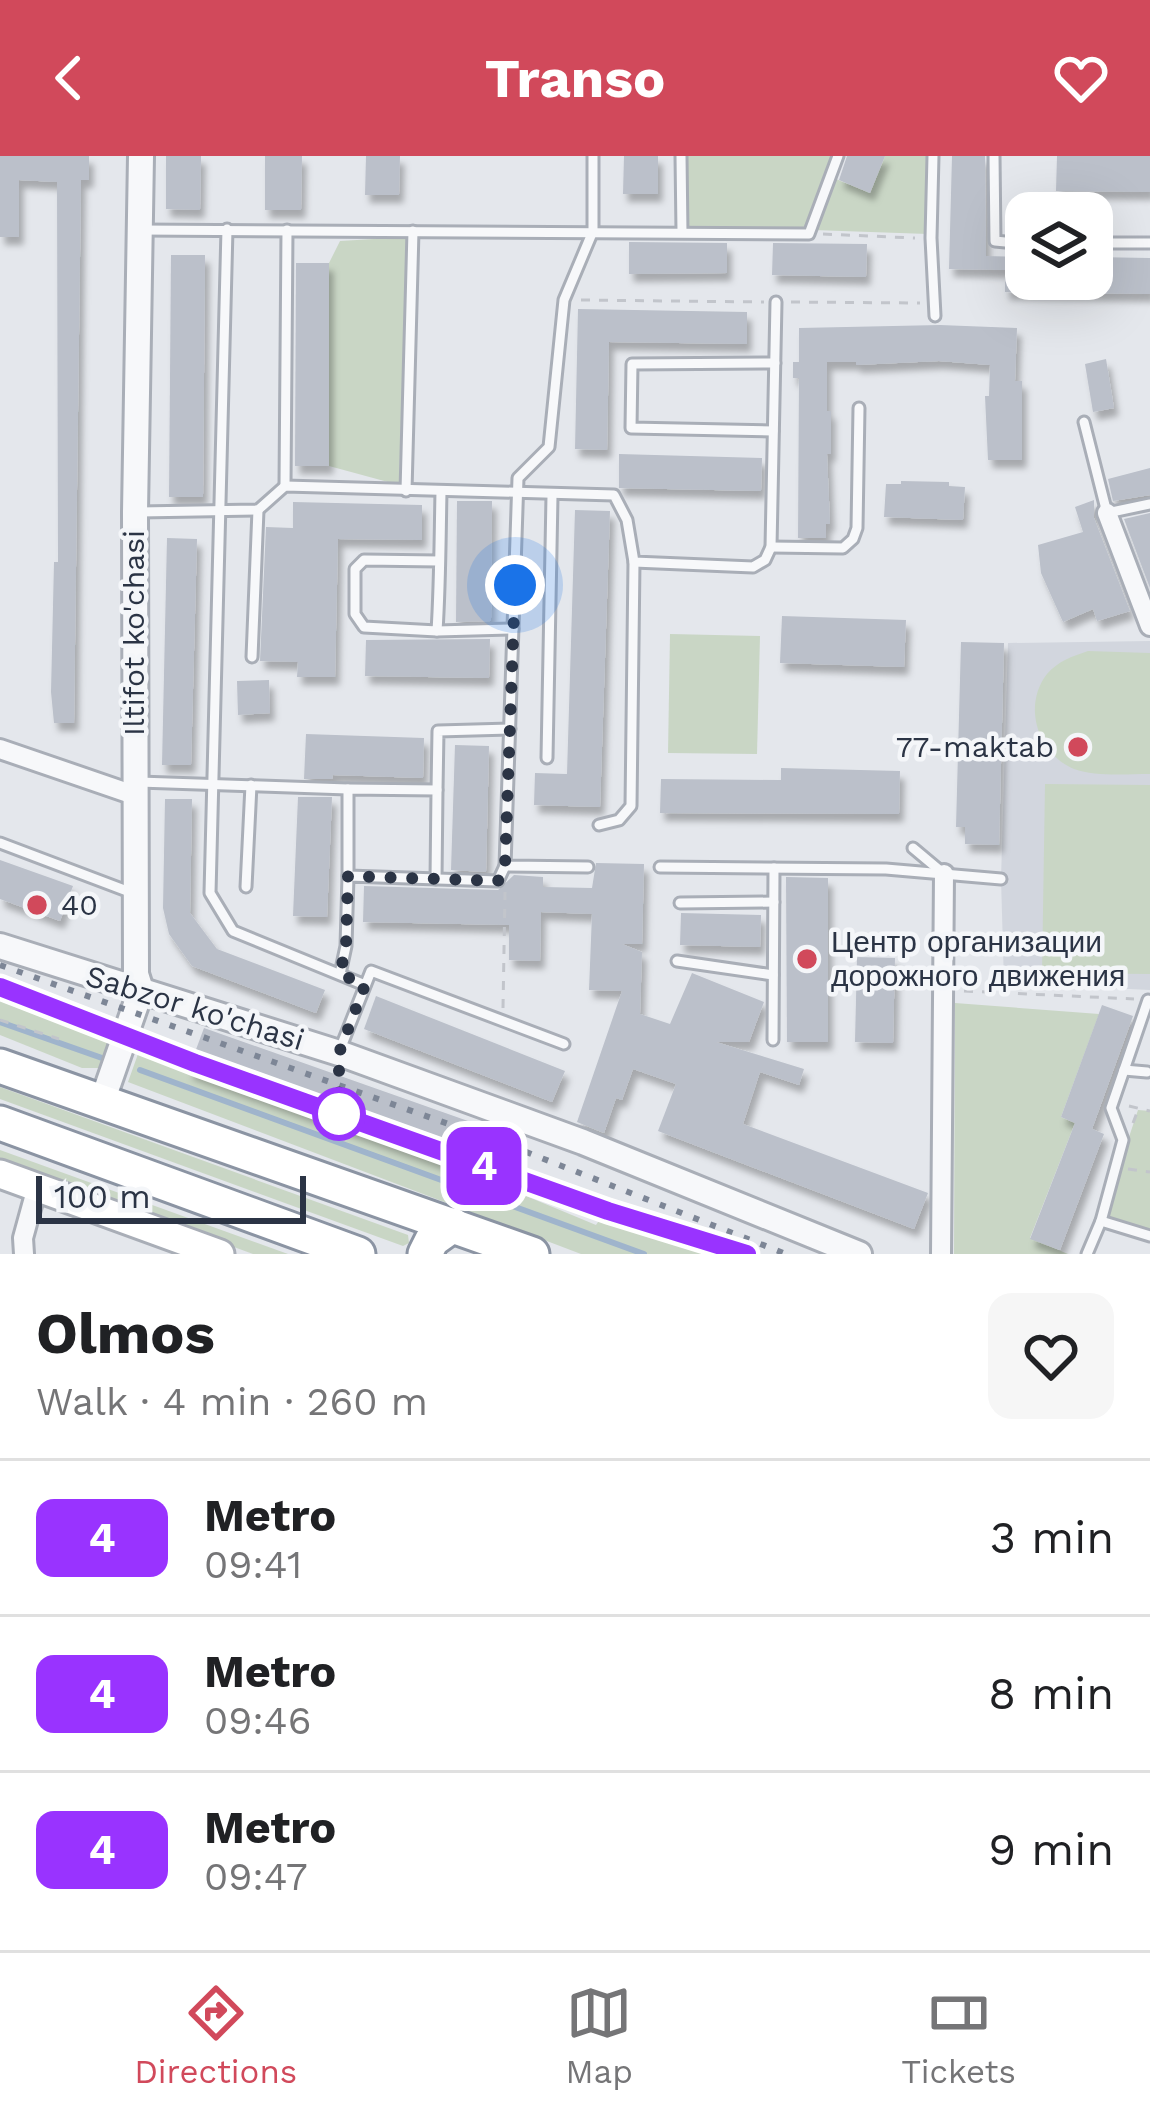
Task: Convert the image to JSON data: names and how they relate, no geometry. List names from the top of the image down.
{
  "streets": {
    "street": ["Iltifot ko'chasi", "Sabzor ko'chasi"]
  },
  "crossings": [
    ["Iltifot ko'chasi", "Sabzor ko'chasi"]
  ],
  "places": ["77-maktab", "40", "Центр организации дорожного движения"],
  "lines": ["metro line 4"],
  "scale_bar": "100 m",
  "page": {
    "header": "Transo",
    "on_map": "4",
    "scale": "100 m",
    "heading": ["Olmos", "Walk · 4 min · 260 m"],
    "list": [
      {
        "mark": "4",
        "name": "Metro",
        "note": "09:41",
        "value": "3 min"
      },
      {
        "mark": "4",
        "name": "Metro",
        "note": "09:46",
        "value": "8 min"
      },
      {
        "mark": "4",
        "name": "Metro",
        "note": "09:47",
        "value": "9 min"
      }
    ],
    "tabs": ["Directions", "Map", "Tickets"]
  }
}
